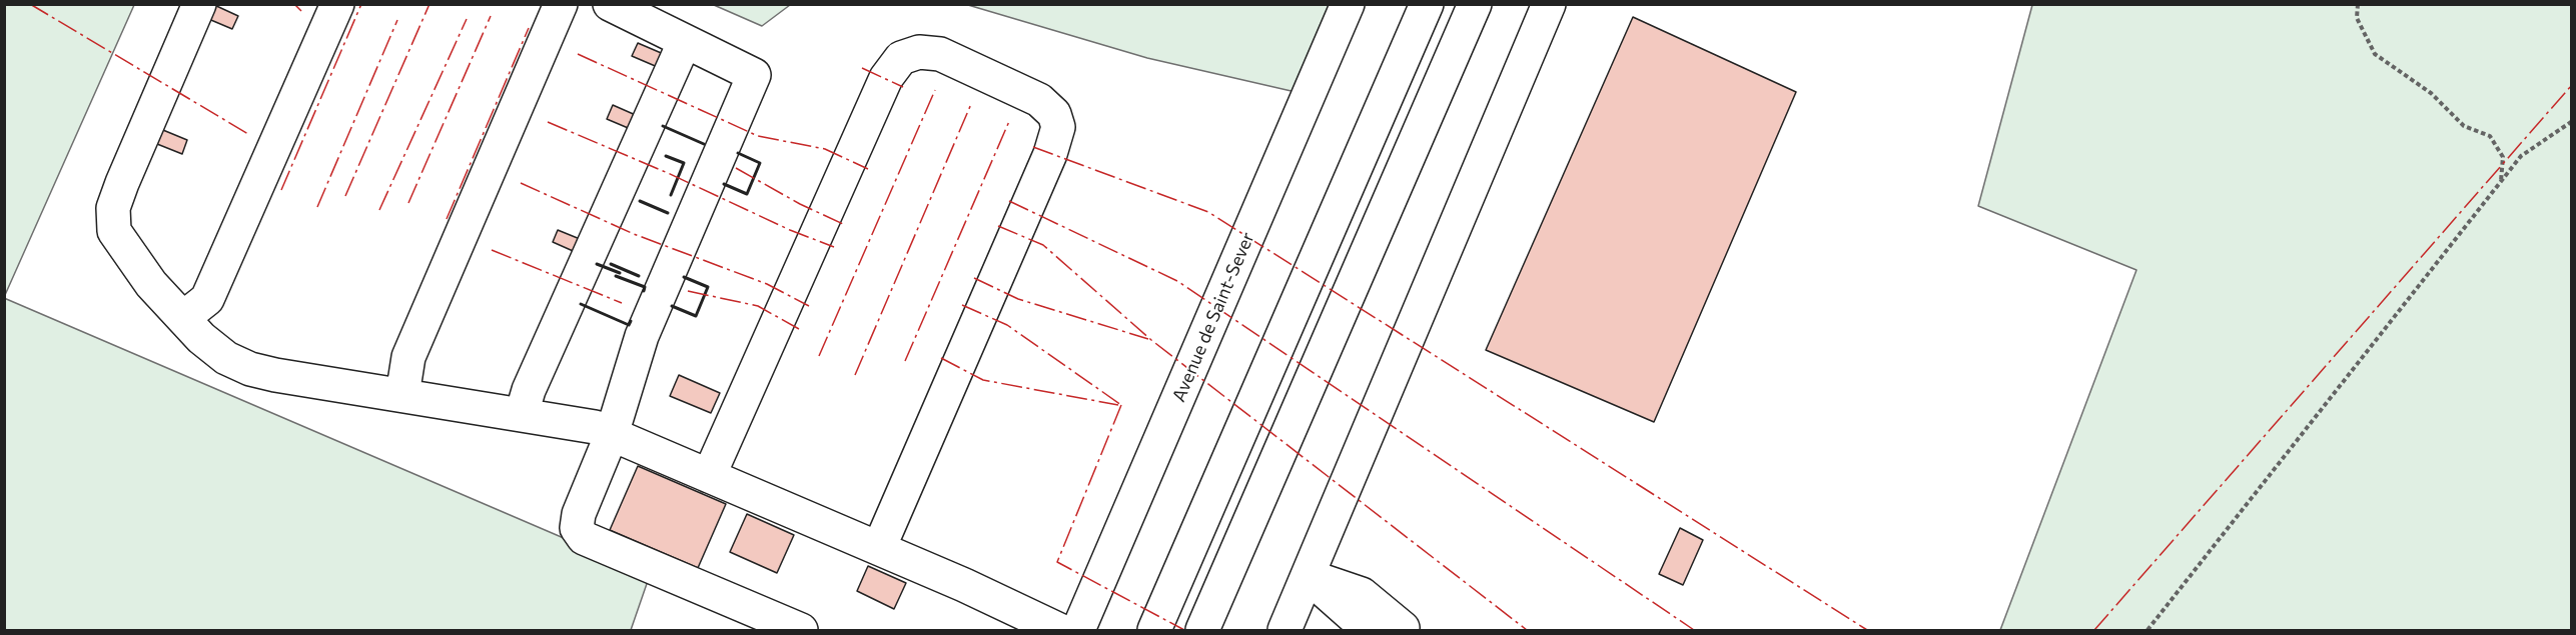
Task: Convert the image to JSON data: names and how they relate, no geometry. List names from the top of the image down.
{
  "streets": {
    "street": ["Avenue de Saint-Sever"]
  }
}
